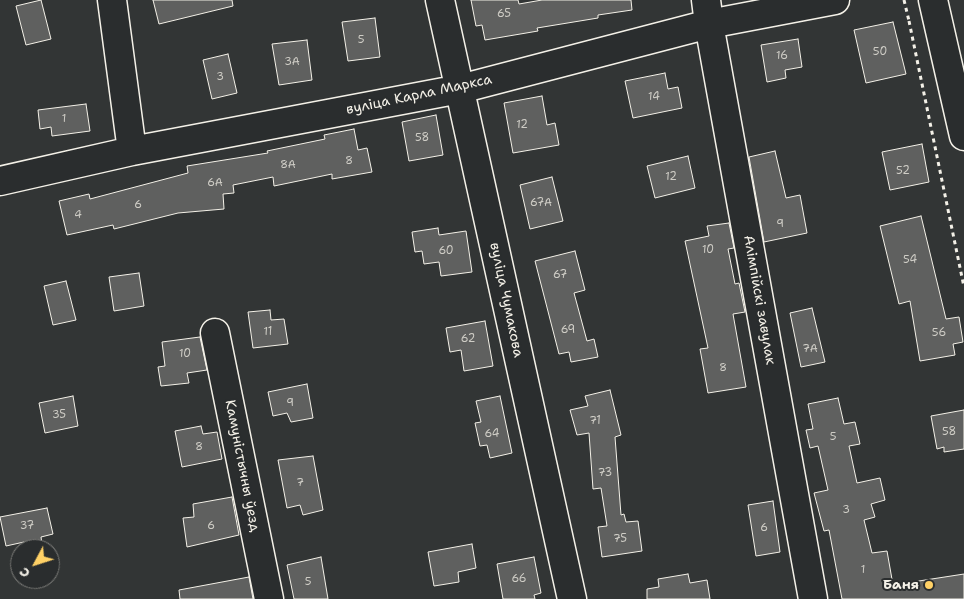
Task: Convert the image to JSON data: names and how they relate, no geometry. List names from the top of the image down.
{
  "streets": {
    "street": [
      "вуліца Карла Маркса",
      "вуліца Чумакова",
      "Алімпійскі завулак",
      "Камуністычны ўезд"
    ]
  },
  "crossings": [
    ["вуліца Карла Маркса", "вуліца Чумакова"],
    ["вуліца Карла Маркса", "Алімпійскі завулак"]
  ],
  "places": ["Баня"],
  "house_numbers": [
    "65",
    "5",
    "50",
    "16",
    "3А",
    "3",
    "14",
    "1",
    "12",
    "58",
    "8",
    "8А",
    "52",
    "12",
    "6А",
    "67А",
    "6",
    "4",
    "9",
    "10",
    "60",
    "54",
    "67",
    "69",
    "11",
    "56",
    "62",
    "7А",
    "10",
    "8",
    "9",
    "35",
    "71",
    "58",
    "64",
    "5",
    "8",
    "73",
    "7",
    "3",
    "37",
    "6",
    "6",
    "75",
    "1",
    "66",
    "5"
  ],
  "north": "bottom left"
}
